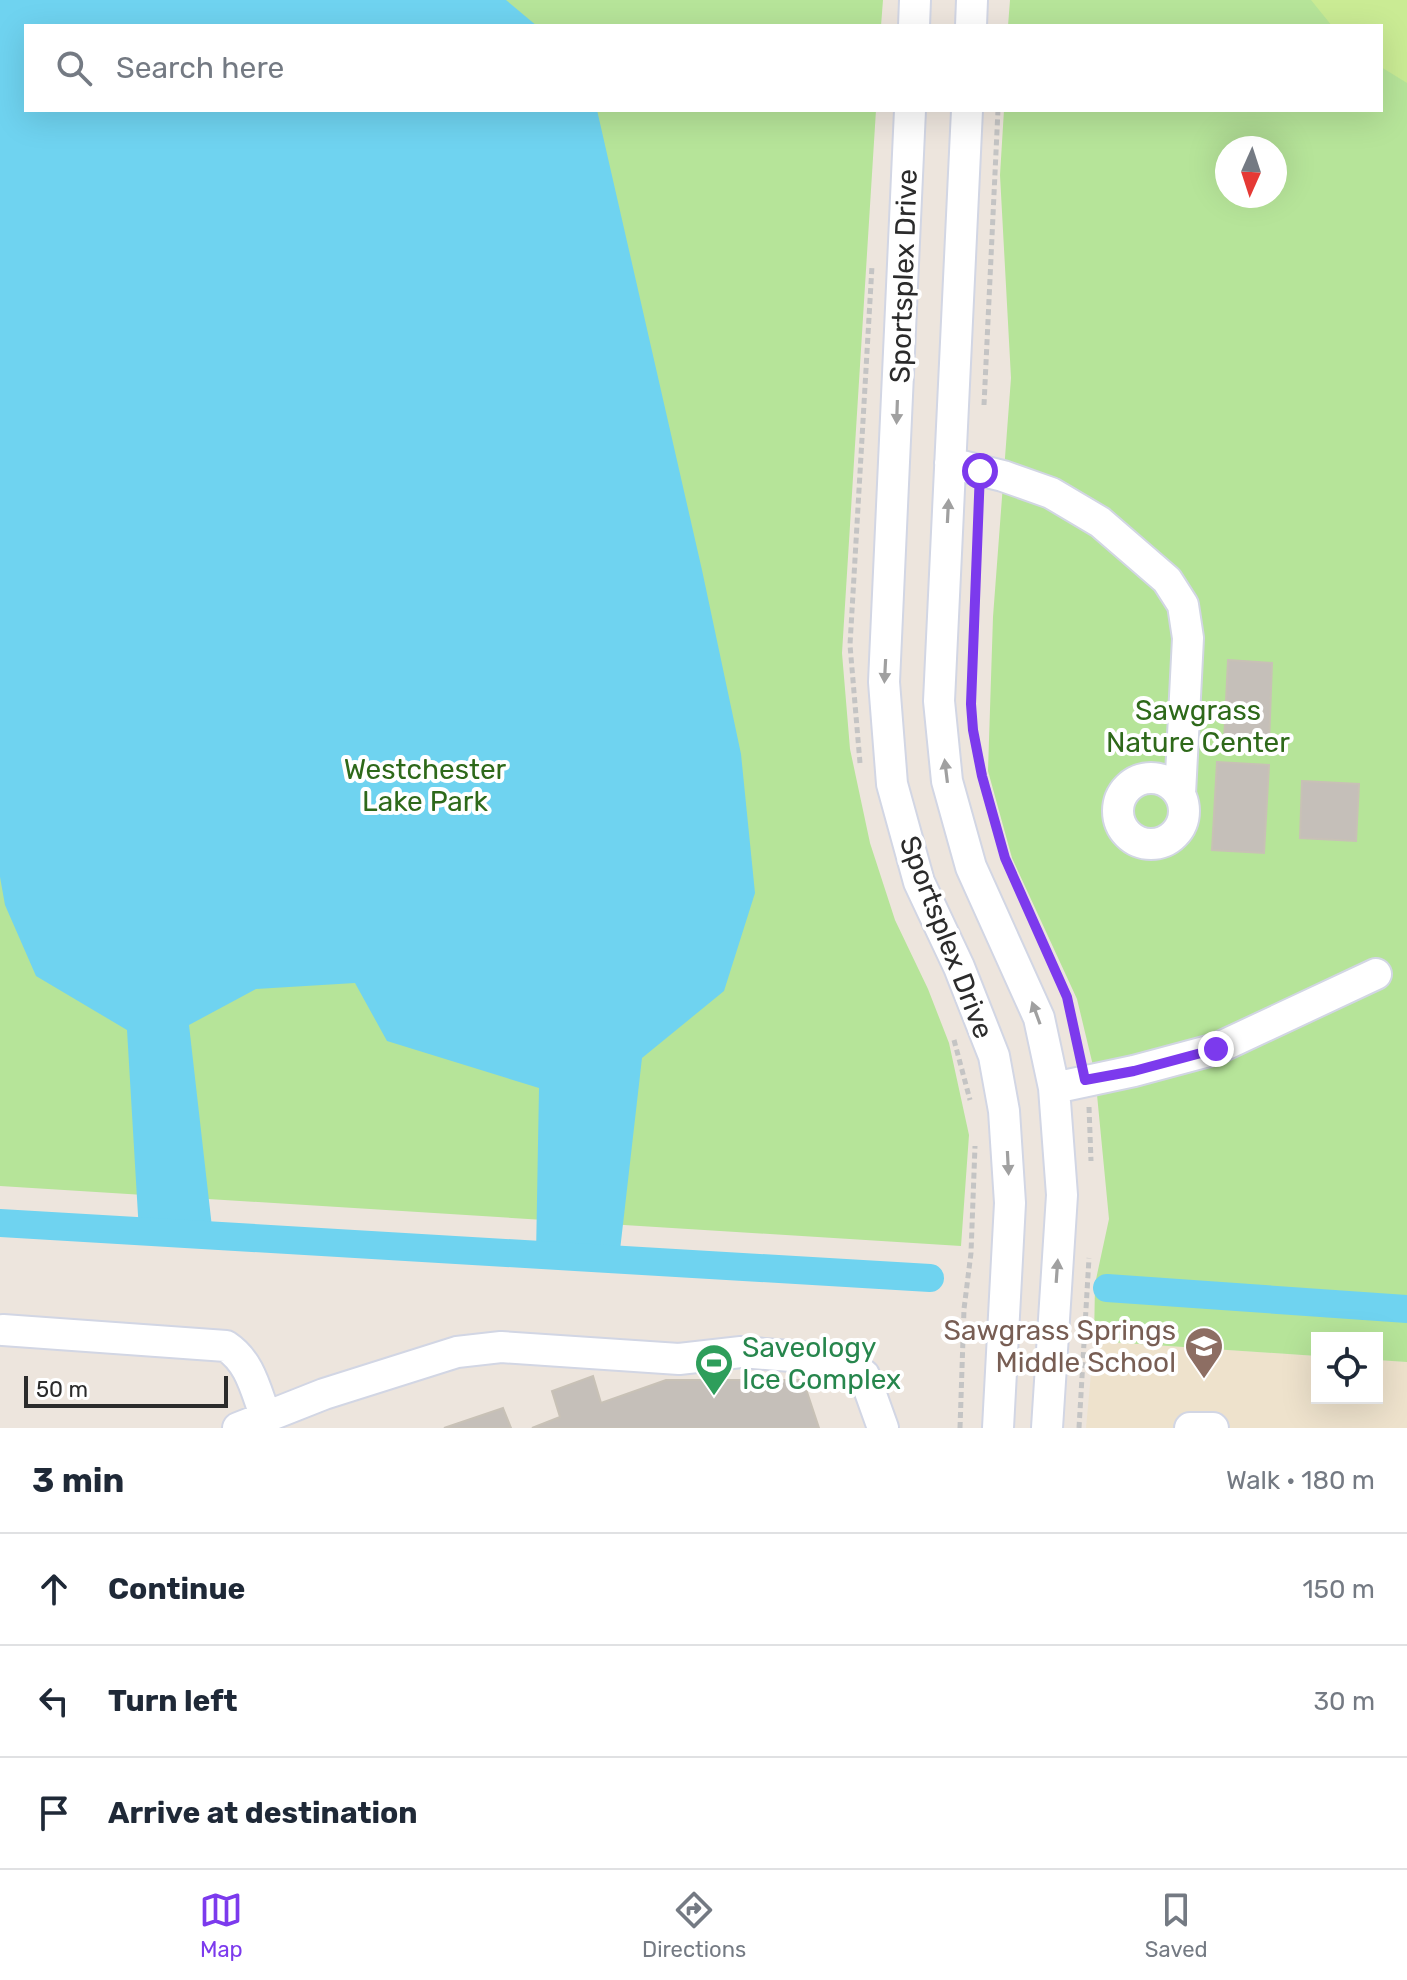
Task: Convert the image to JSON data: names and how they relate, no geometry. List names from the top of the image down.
{
  "streets": {
    "street": ["Sportsplex Drive"]
  },
  "parks": ["Sawgrass Nature Center", "Westchester Lake Park"],
  "places": {
    "school or university": ["Sawgrass Springs Middle School"],
    "sports": ["Saveology Ice Complex"]
  },
  "scale_bar": "50 m",
  "north": "bottom",
  "page": {
    "search": "Search here",
    "scale": "50 m",
    "heading": ["3 min", "Walk · 180 m"],
    "list": [
      ["Continue", "150 m"],
      ["Turn left", "30 m"],
      "Arrive at destination"
    ],
    "nav": ["Map", "Directions", "Saved"]
  }
}
